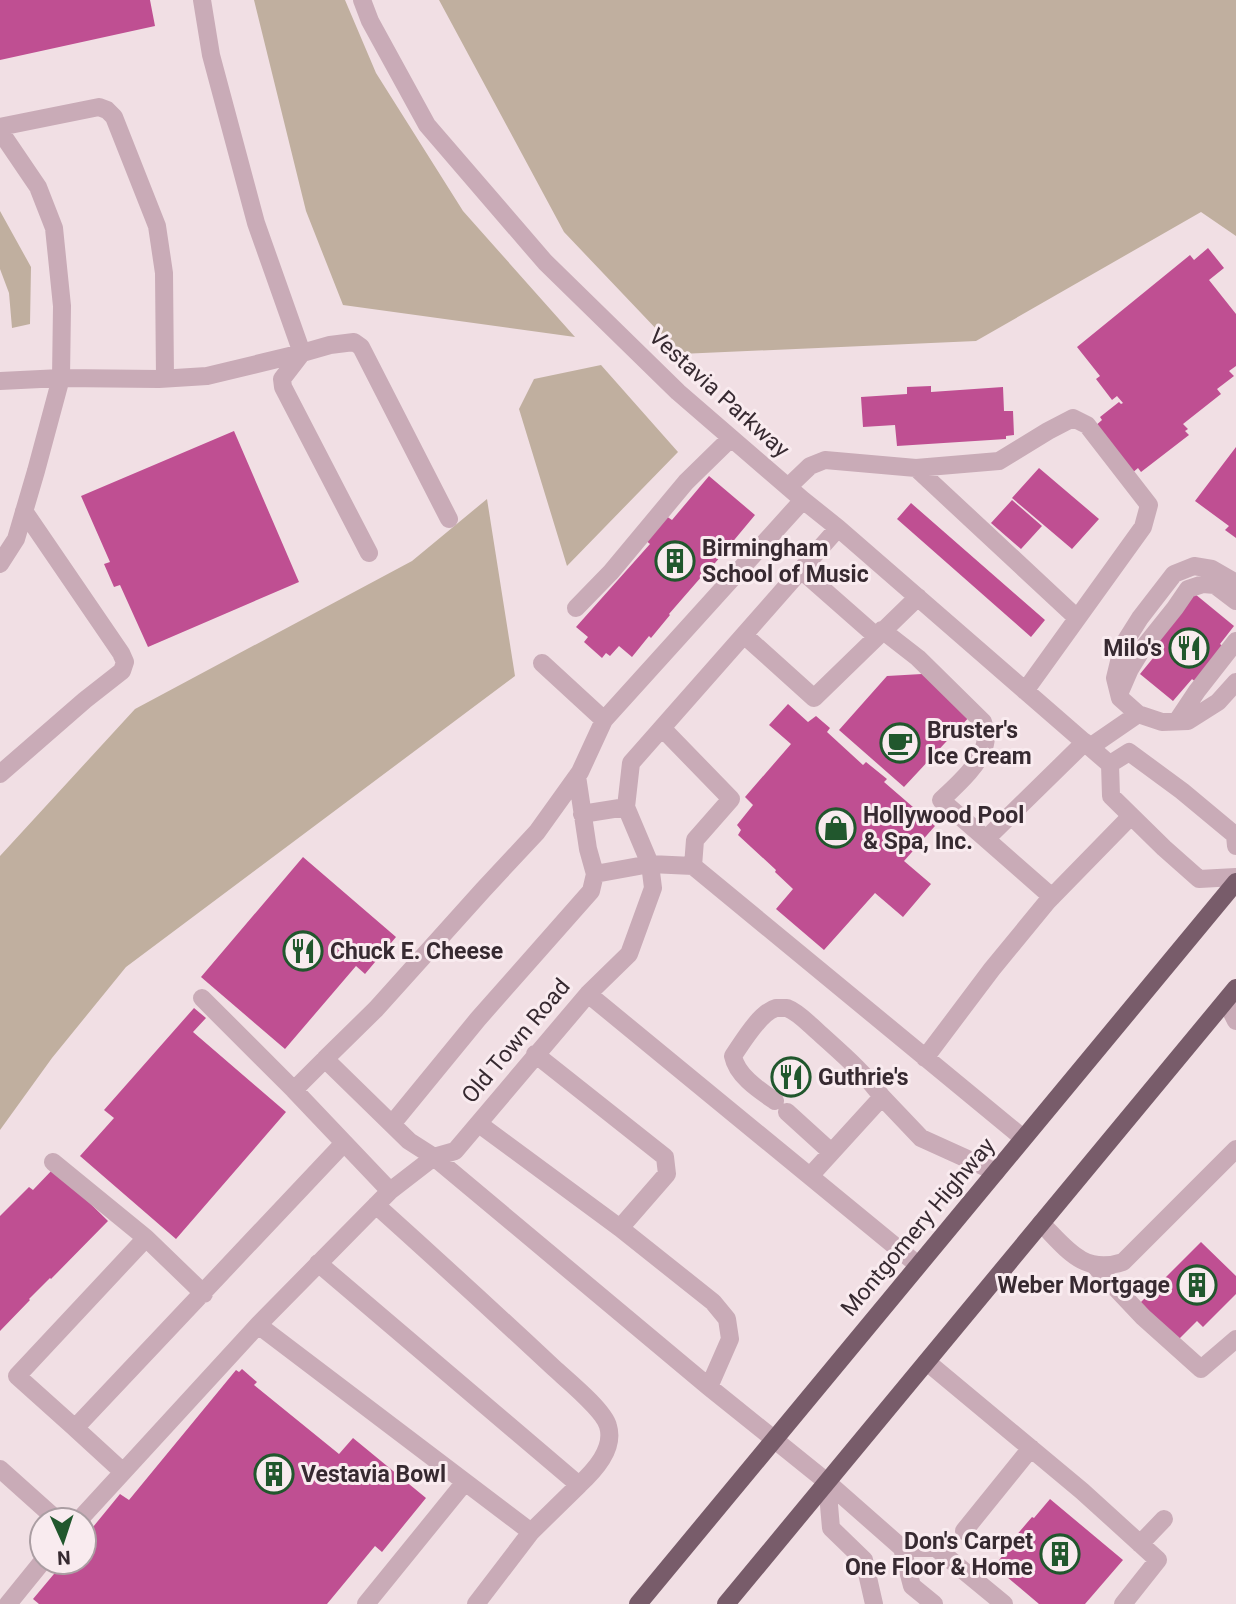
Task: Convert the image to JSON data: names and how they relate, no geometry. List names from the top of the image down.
{
  "streets": {
    "main road": ["Montgomery Highway"],
    "street": ["Vestavia Parkway", "Old Town Road"]
  },
  "crossings": [
    ["Vestavia Parkway", "Old Town Road"]
  ],
  "places": {
    "building": [
      "Birmingham School of Music",
      "Weber Mortgage",
      "Vestavia Bowl",
      "Don's Carpet One Floor & Home"
    ],
    "restaurant": ["Milo's", "Chuck E. Cheese", "Guthrie's"],
    "cafe": ["Bruster's Ice Cream"],
    "shop": ["Hollywood Pool & Spa, Inc."]
  },
  "north": "bottom"
}
